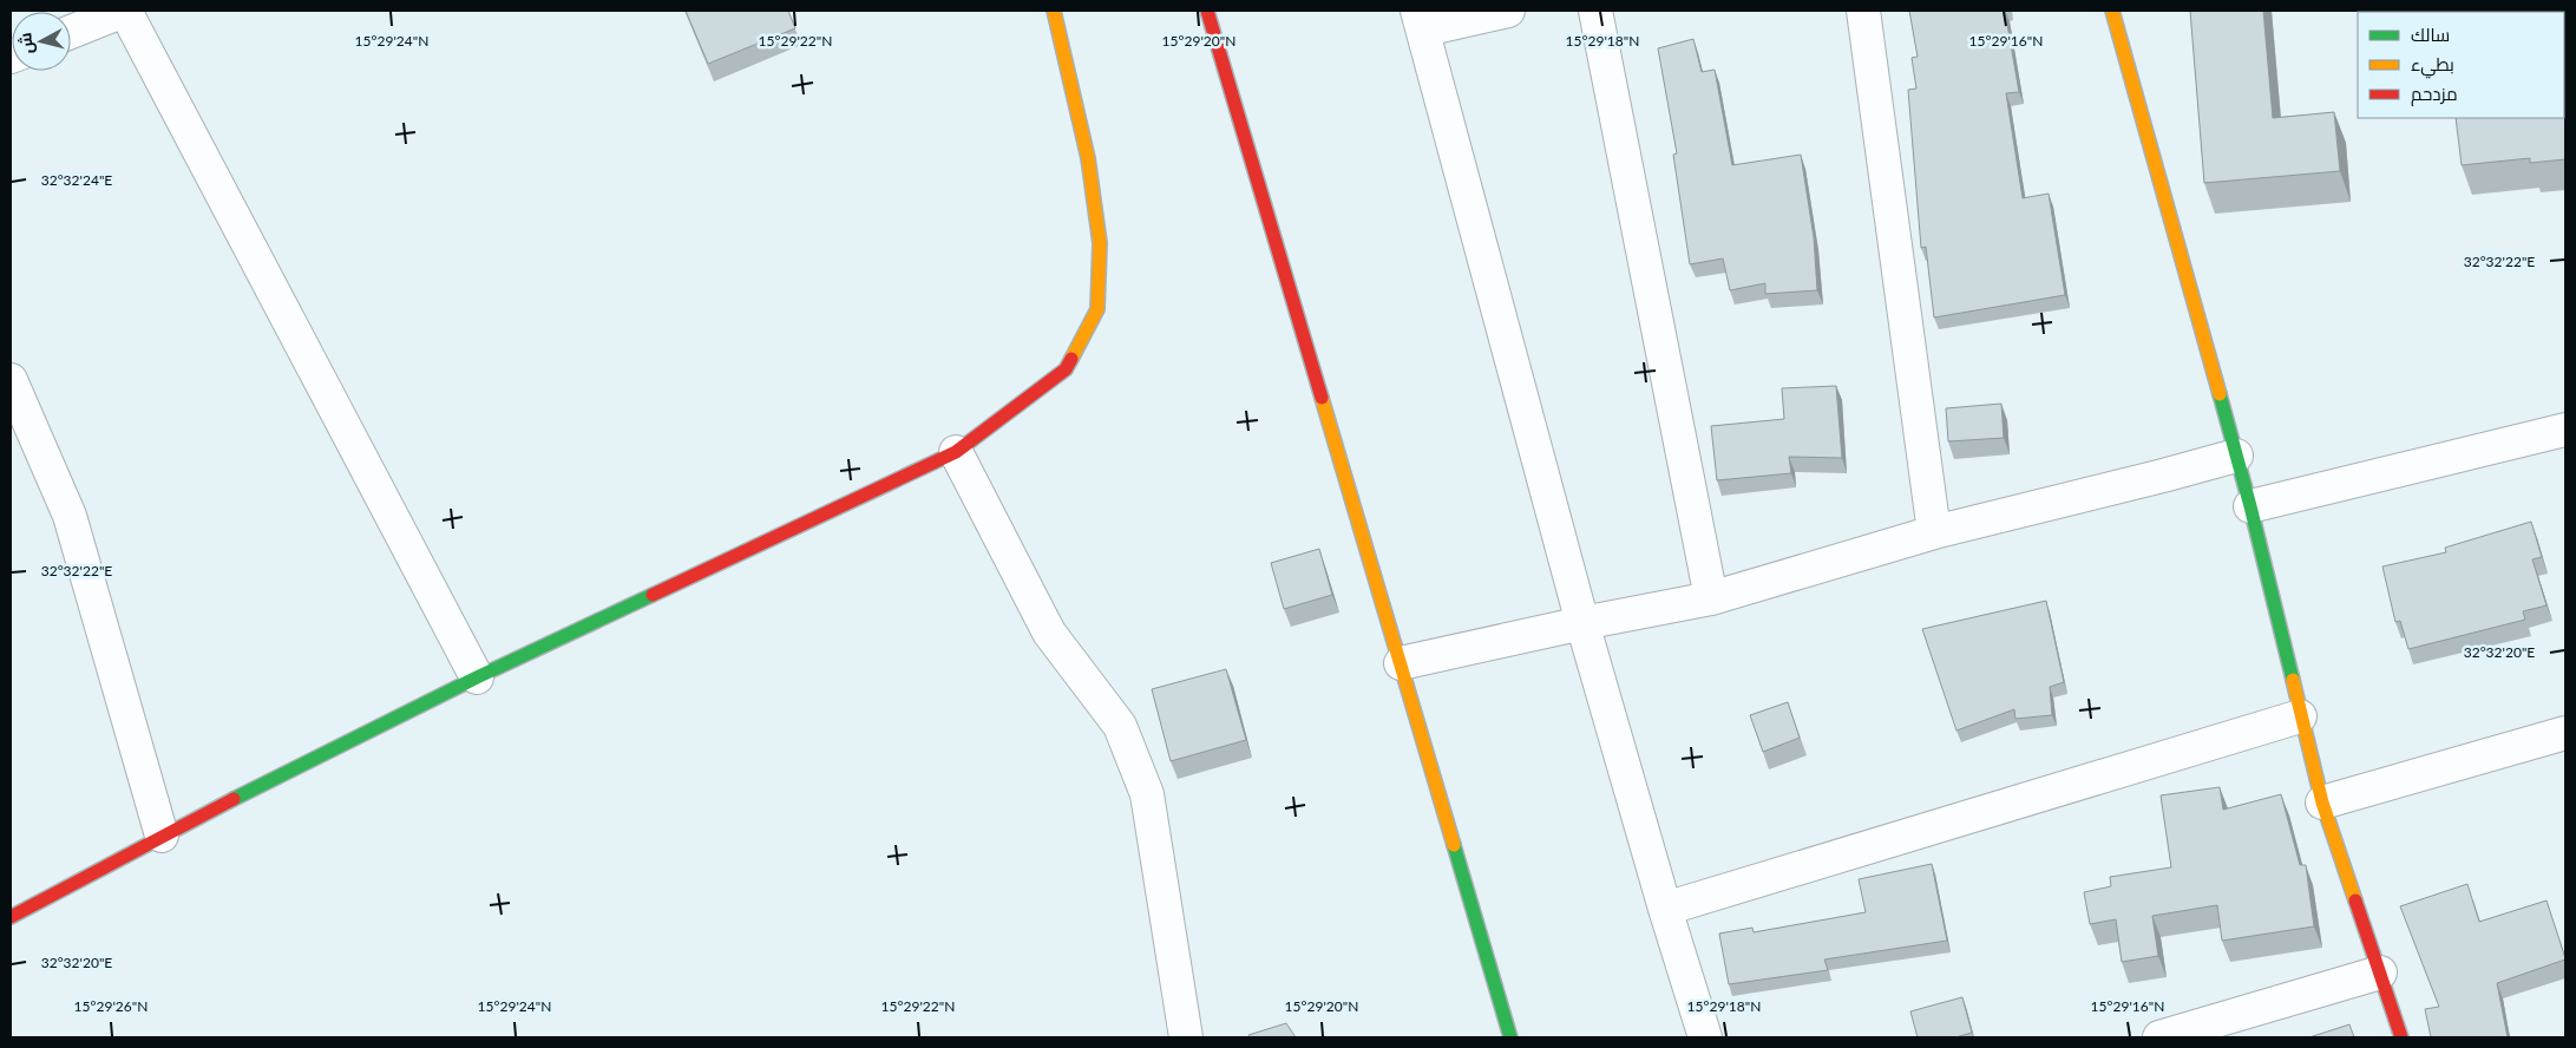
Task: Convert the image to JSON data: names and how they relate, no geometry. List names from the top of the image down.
{
  "legend": ["سالك", "بطيء", "مزدحم"],
  "north": "left",
  "coordinates": [
    "15°29'24\"N",
    "15°29'22\"N",
    "15°29'20\"N",
    "15°29'18\"N",
    "15°29'16\"N",
    "32°32'24\"E",
    "32°32'22\"E",
    "32°32'20\"E",
    "15°29'26\"N"
  ]
}
